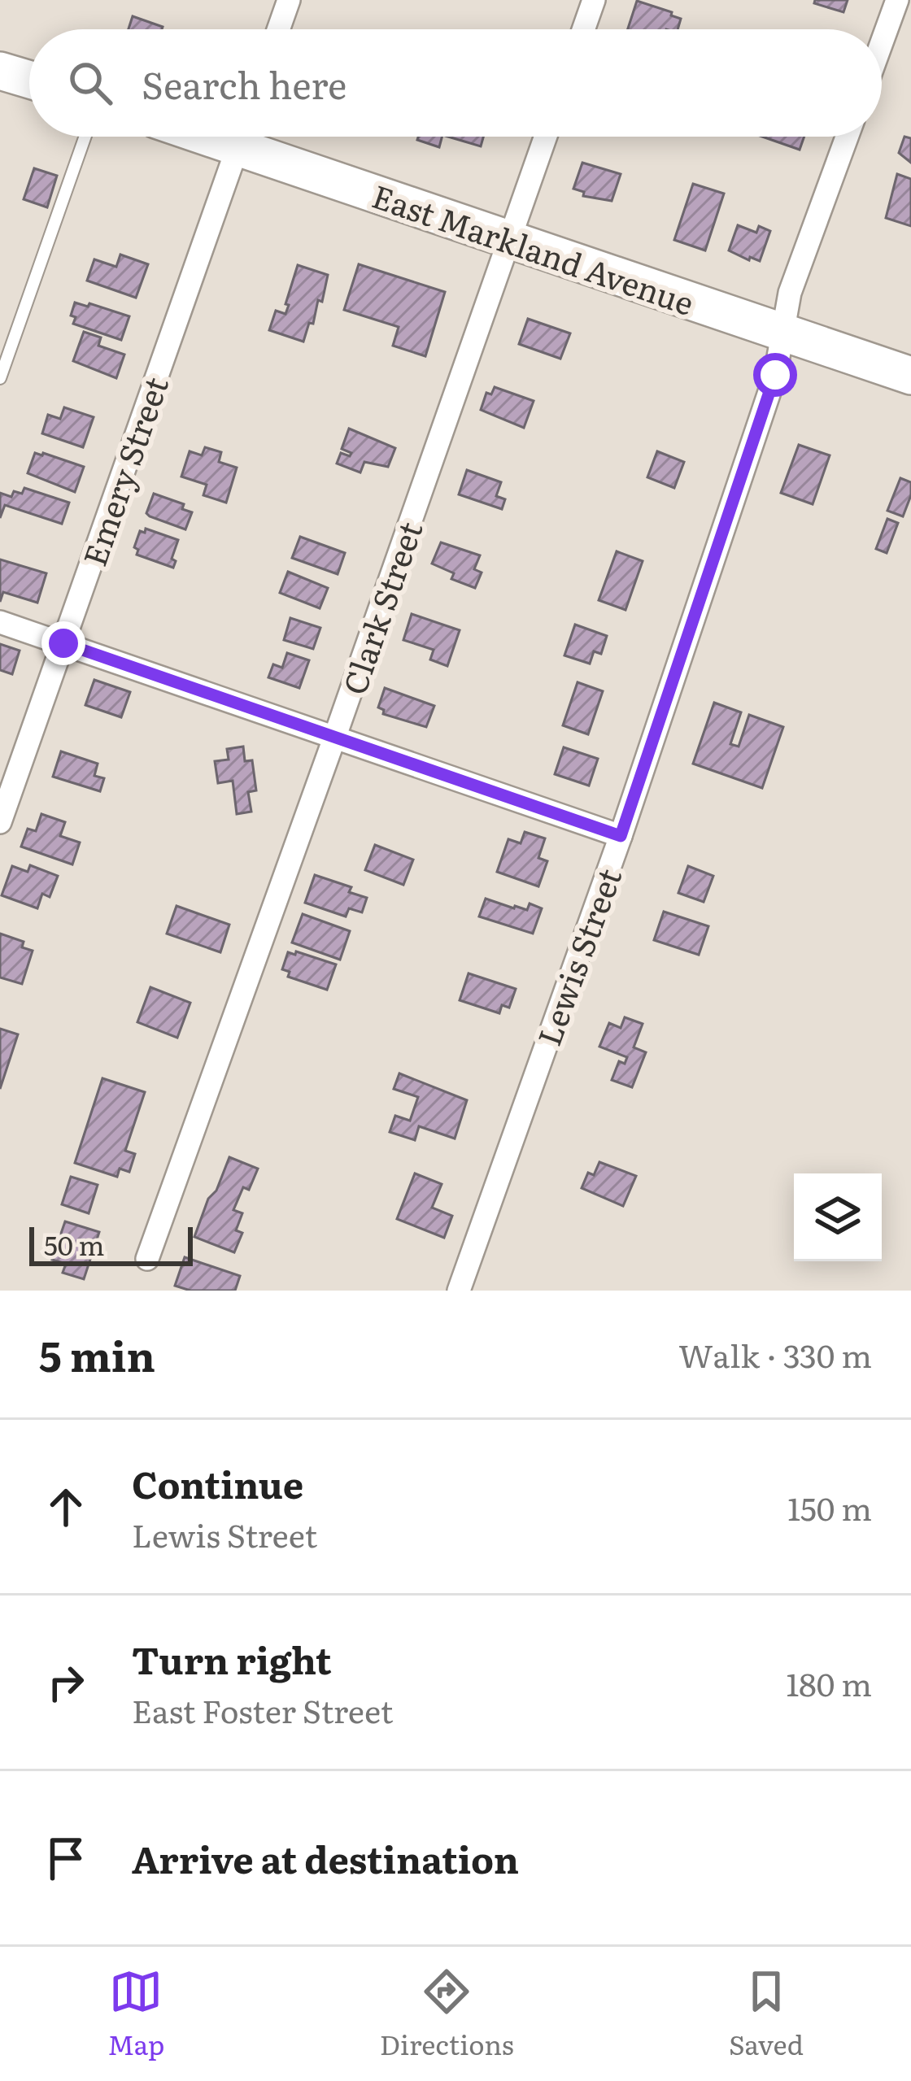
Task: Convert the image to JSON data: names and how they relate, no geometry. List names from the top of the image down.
{
  "streets": {
    "main road": ["East Markland Avenue"],
    "street": ["Emery Street", "Clark Street", "Lewis Street"]
  },
  "crossings": [
    ["East Markland Avenue", "Clark Street"],
    ["East Markland Avenue", "Lewis Street"]
  ],
  "scale_bar": "50 m",
  "page": {
    "search": "Search here",
    "scale": "50 m",
    "heading": ["5 min", "Walk · 330 m"],
    "list": [
      ["Continue", "Lewis Street", "150 m"],
      ["Turn right", "East Foster Street", "180 m"],
      "Arrive at destination"
    ],
    "nav": ["Map", "Directions", "Saved"]
  }
}
